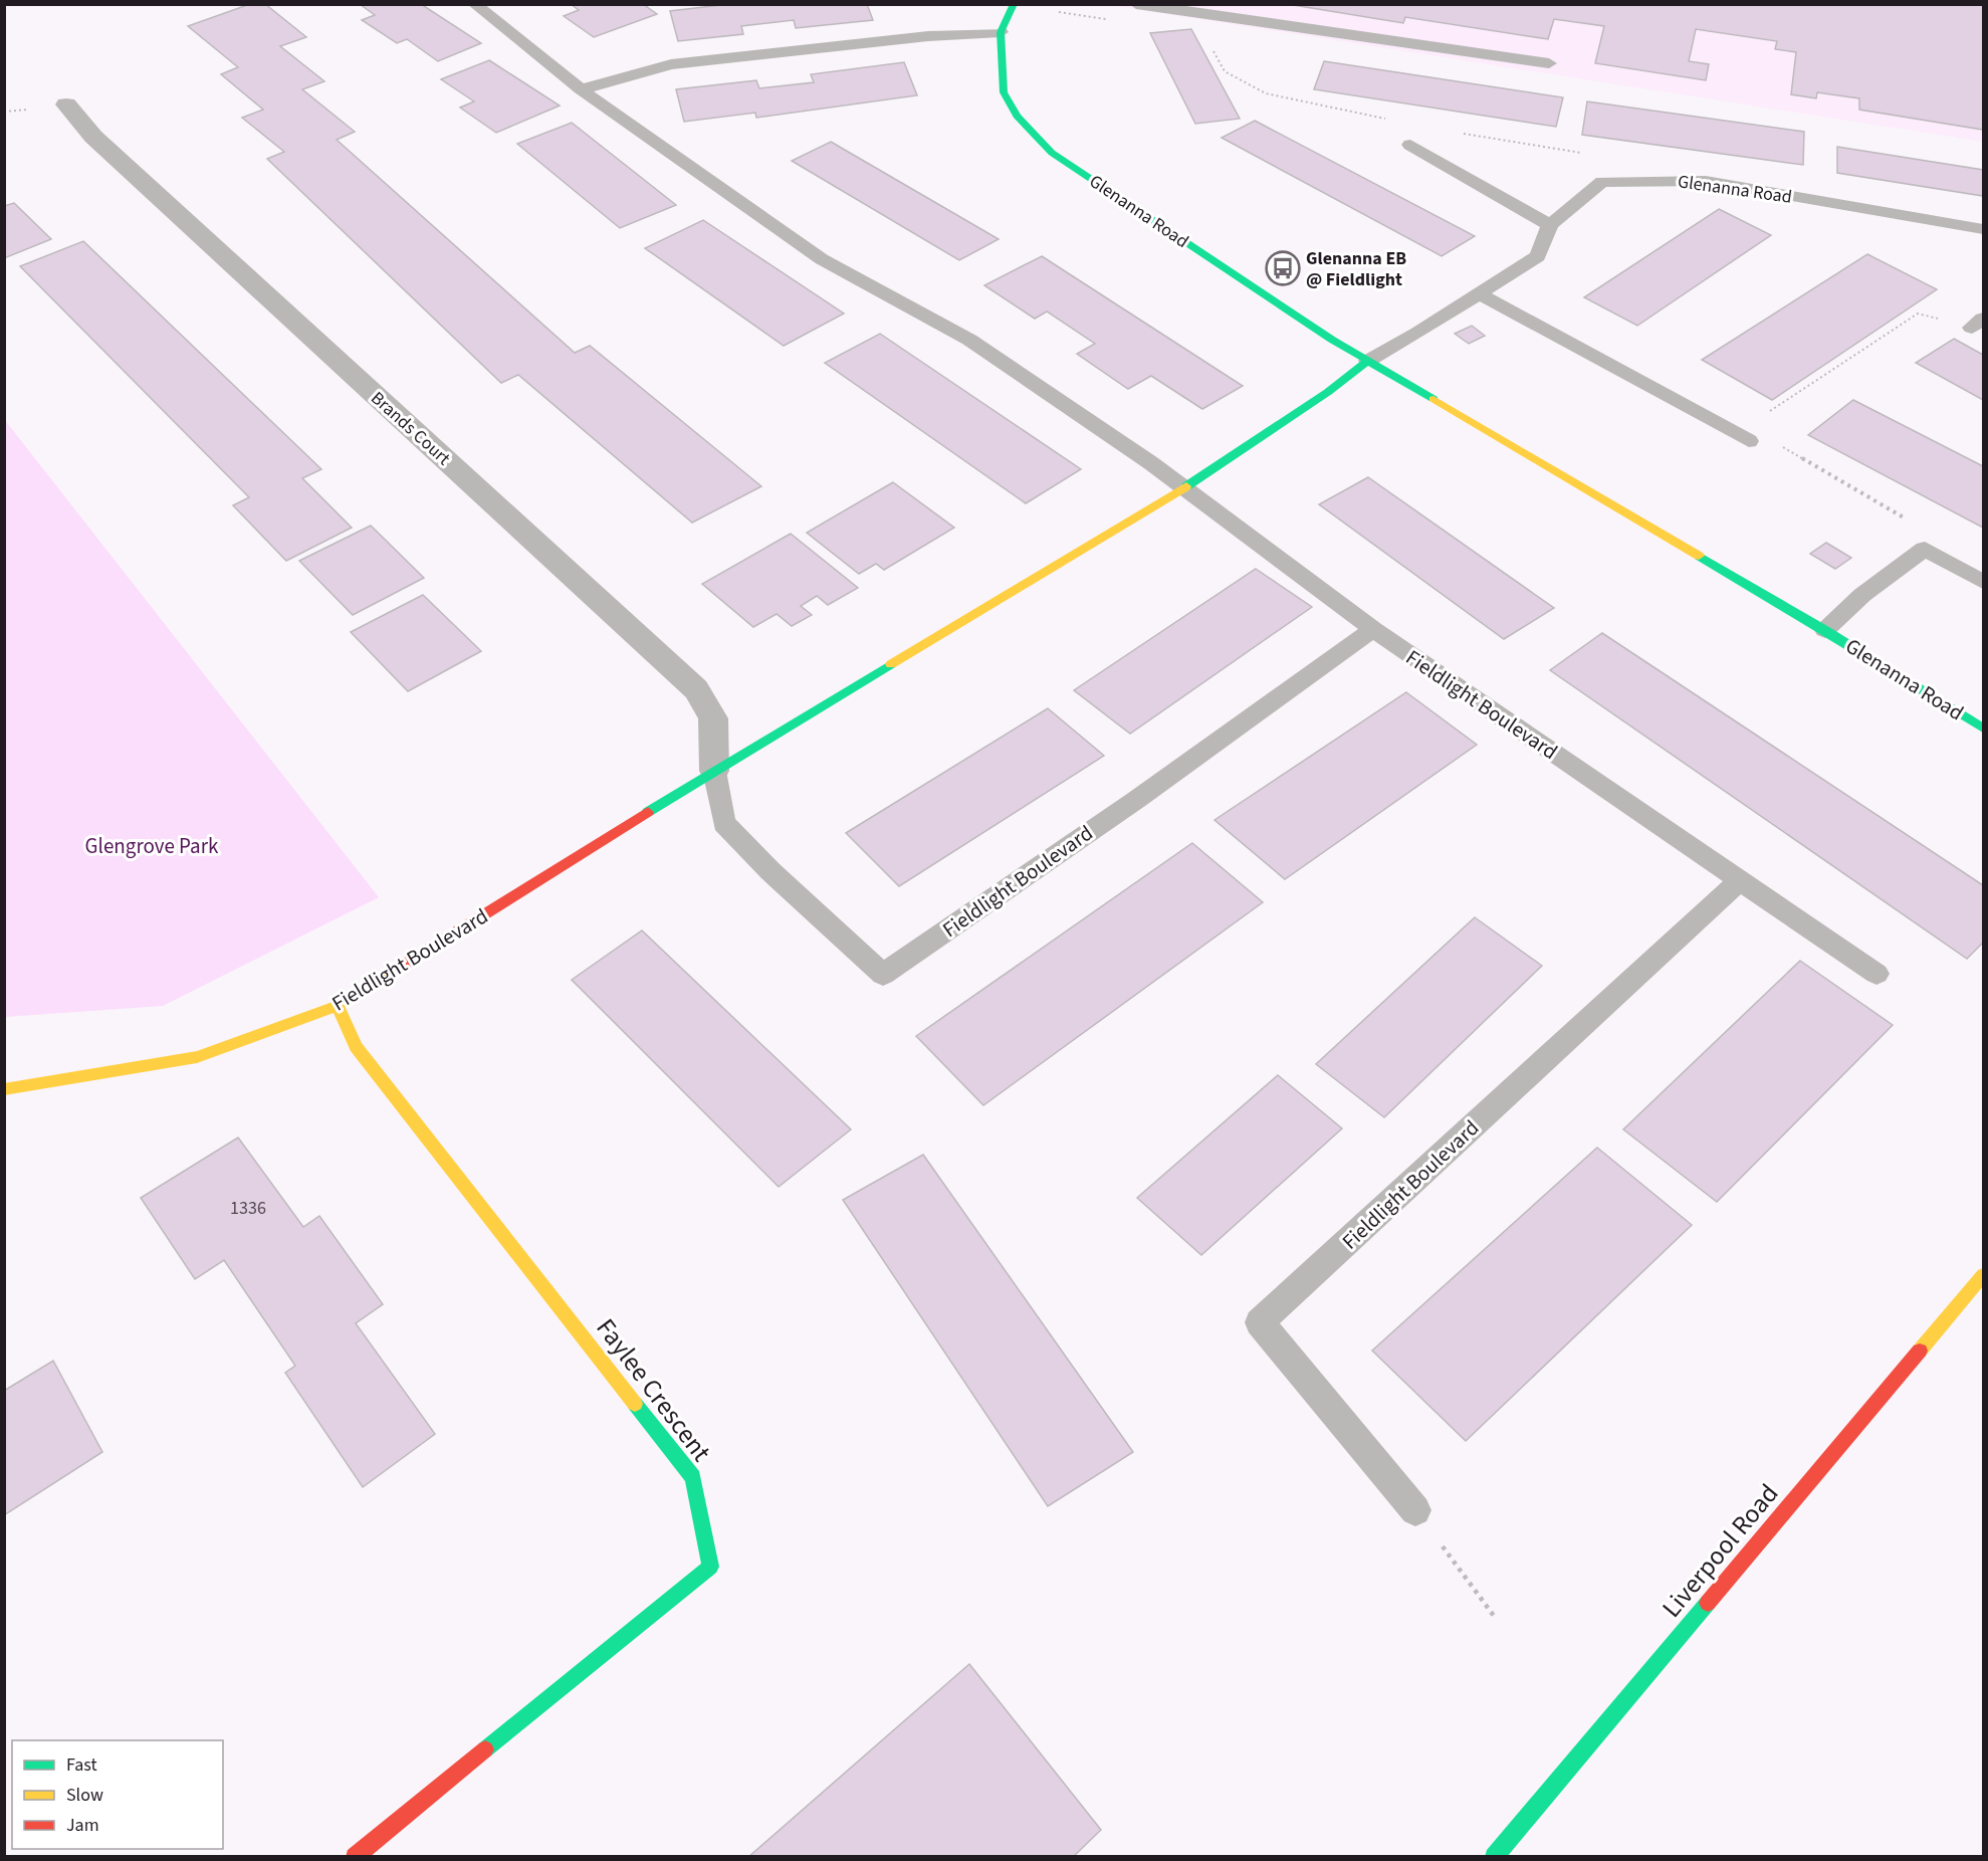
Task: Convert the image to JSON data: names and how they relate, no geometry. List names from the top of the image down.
{
  "streets": {
    "street": [
      "Glenanna Road",
      "Brands Court",
      "Fieldlight Boulevard",
      "Faylee Crescent",
      "Liverpool Road"
    ]
  },
  "crossings": [
    ["Glenanna Road", "Fieldlight Boulevard"],
    ["Brands Court", "Fieldlight Boulevard"],
    ["Fieldlight Boulevard", "Faylee Crescent"]
  ],
  "parks": ["Glengrove Park"],
  "places": {
    "bus stop": ["Glenanna EB @ Fieldlight"]
  },
  "house_numbers": ["1336"],
  "legend": ["Fast", "Slow", "Jam"]
}
